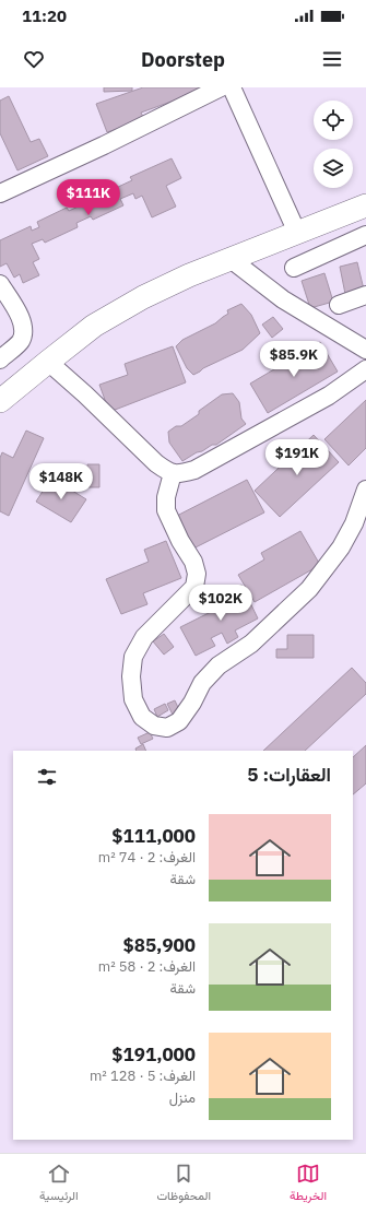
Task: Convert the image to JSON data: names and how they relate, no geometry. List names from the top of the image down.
{
  "page": {
    "status": "11:20",
    "header": "Doorstep",
    "price": [
      "$111K",
      "$85.9K",
      "$191K",
      "$148K",
      "$102K"
    ],
    "heading": "العقارات: 5",
    "list": [
      {
        "name": "$111,000",
        "note": "الغرف: 2 · 74 m² · شقة"
      },
      {
        "name": "$85,900",
        "note": "الغرف: 2 · 58 m² · شقة"
      },
      {
        "name": "$191,000",
        "note": "الغرف: 5 · 128 m² · منزل"
      }
    ],
    "tabs": ["الخريطة", "المحفوظات", "الرئيسية"]
  }
}
